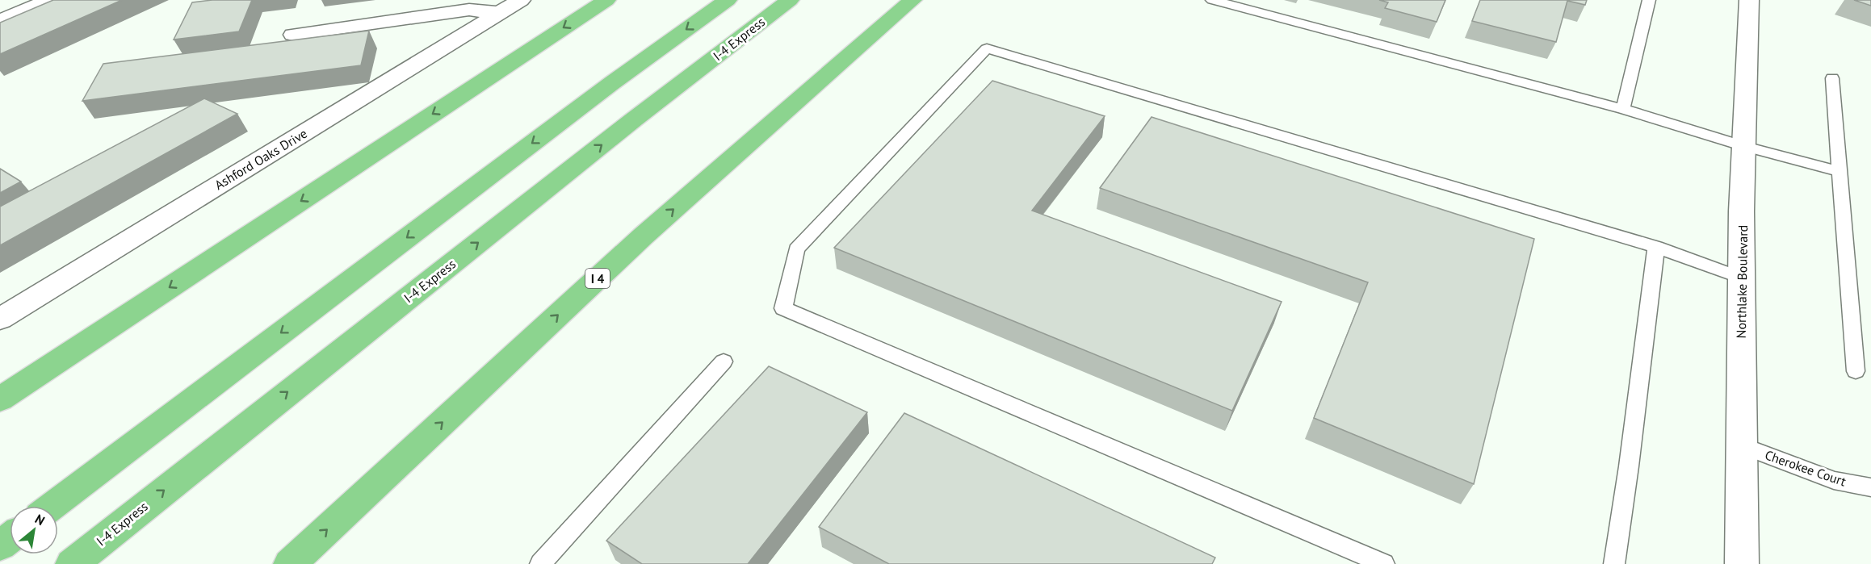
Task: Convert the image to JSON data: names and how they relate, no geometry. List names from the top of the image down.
{
  "streets": {
    "highway": ["I-4 Express", "I 4"],
    "street": ["Ashford Oaks Drive", "Northlake Boulevard"],
    "lane": ["Cherokee Court"]
  },
  "crossings": [
    ["Northlake Boulevard", "Cherokee Court"]
  ],
  "north": "top right"
}
